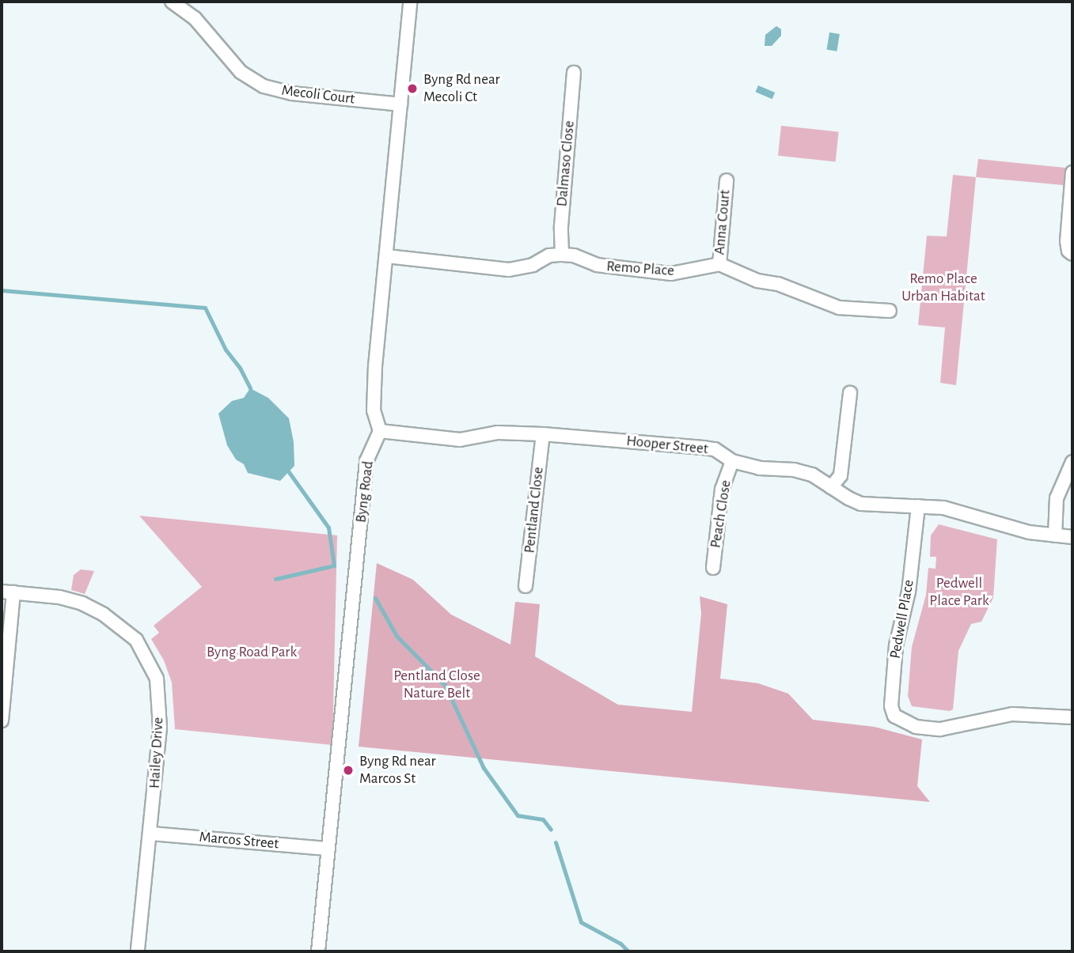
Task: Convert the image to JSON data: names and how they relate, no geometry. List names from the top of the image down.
{
  "streets": {
    "street": [
      "Mecoli Court",
      "Dalmaso Close",
      "Anna Court",
      "Remo Place",
      "Hooper Street",
      "Byng Road",
      "Pentland Close",
      "Peach Close",
      "Pedwell Place",
      "Hailey Drive",
      "Marcos Street"
    ]
  },
  "crossings": [
    ["Dalmaso Close", "Remo Place"],
    ["Anna Court", "Remo Place"],
    ["Hooper Street", "Byng Road"],
    ["Hooper Street", "Pentland Close"],
    ["Hooper Street", "Peach Close"],
    ["Hooper Street", "Pedwell Place"],
    ["Byng Road", "Marcos Street"],
    ["Hailey Drive", "Marcos Street"]
  ],
  "parks": [
    "Remo Place Urban Habitat",
    "Pedwell Place Park",
    "Byng Road Park",
    "Pentland Close Nature Belt"
  ],
  "places": ["Byng Rd near Mecoli Ct", "Byng Rd near Marcos St"]
}
